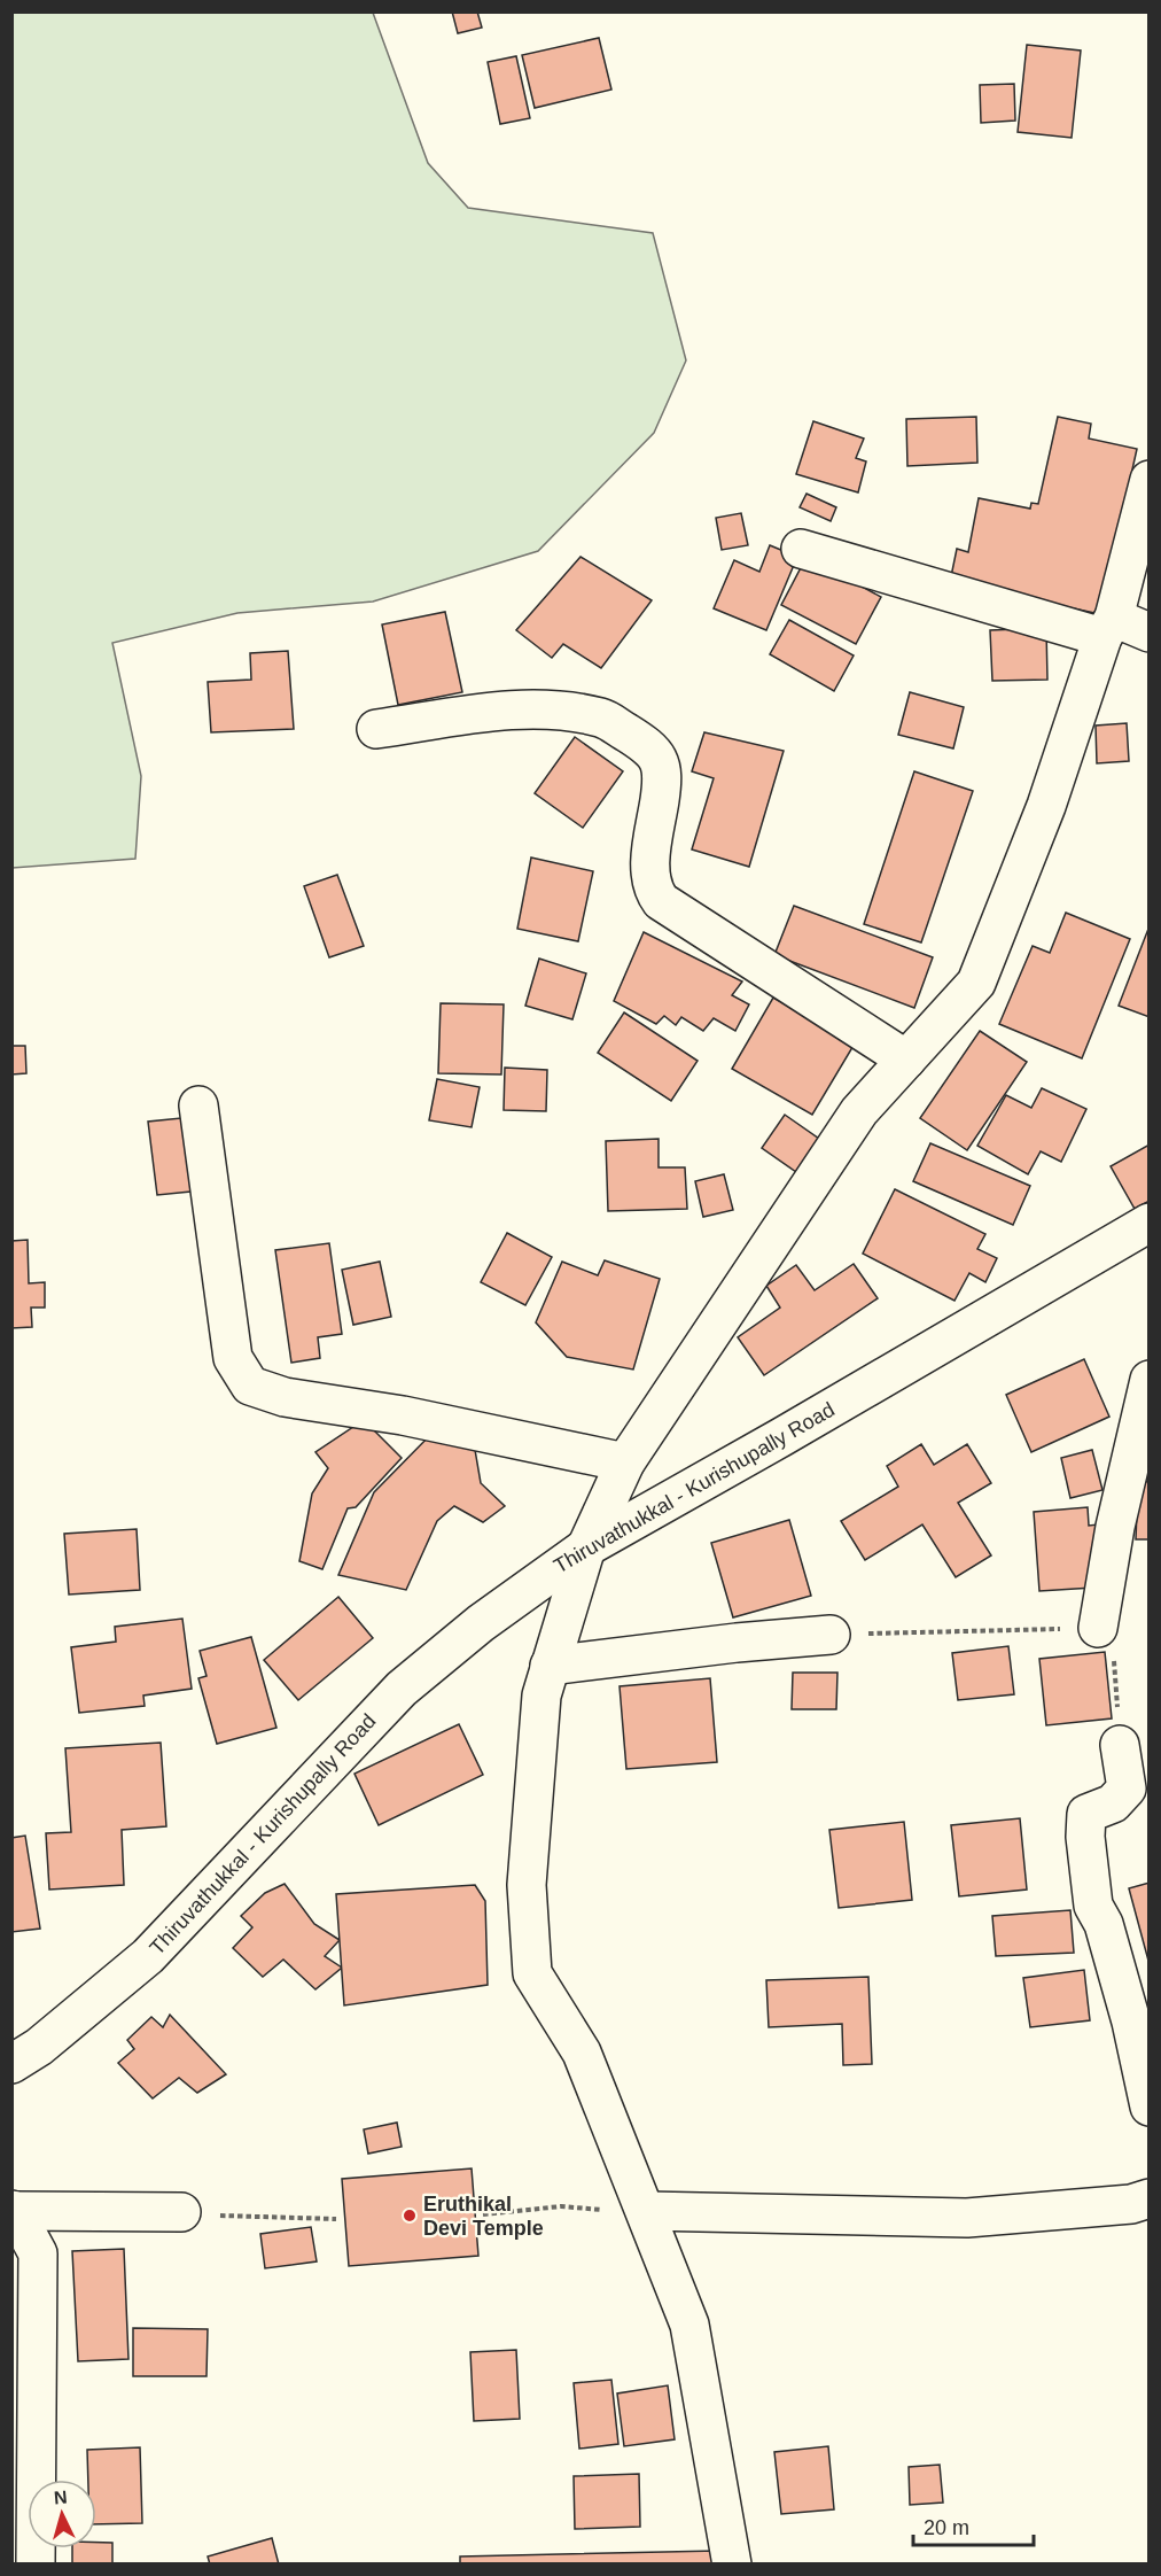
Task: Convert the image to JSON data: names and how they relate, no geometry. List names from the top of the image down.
{
  "streets": {
    "street": ["Thiruvathukkal - Kurishupally Road"]
  },
  "places": ["Eruthikal Devi Temple"],
  "scale_bar": "20 m",
  "north": "top"
}
